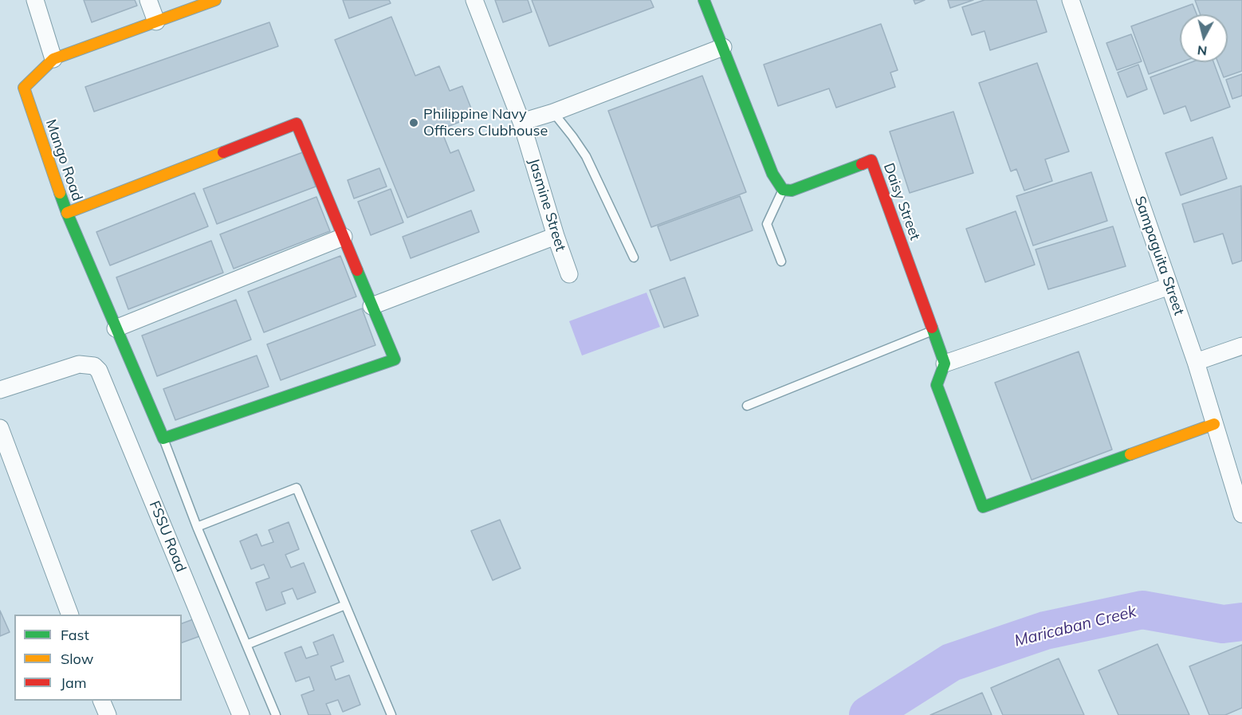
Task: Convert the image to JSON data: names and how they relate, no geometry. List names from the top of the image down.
{
  "streets": {
    "street": [
      "Mango Road",
      "Daisy Street",
      "Jasmine Street",
      "Sampaguita Street",
      "FSSU Road"
    ]
  },
  "water": ["Maricaban Creek"],
  "places": ["Philippine Navy Officers Clubhouse"],
  "legend": ["Fast", "Slow", "Jam"],
  "north": "bottom"
}
